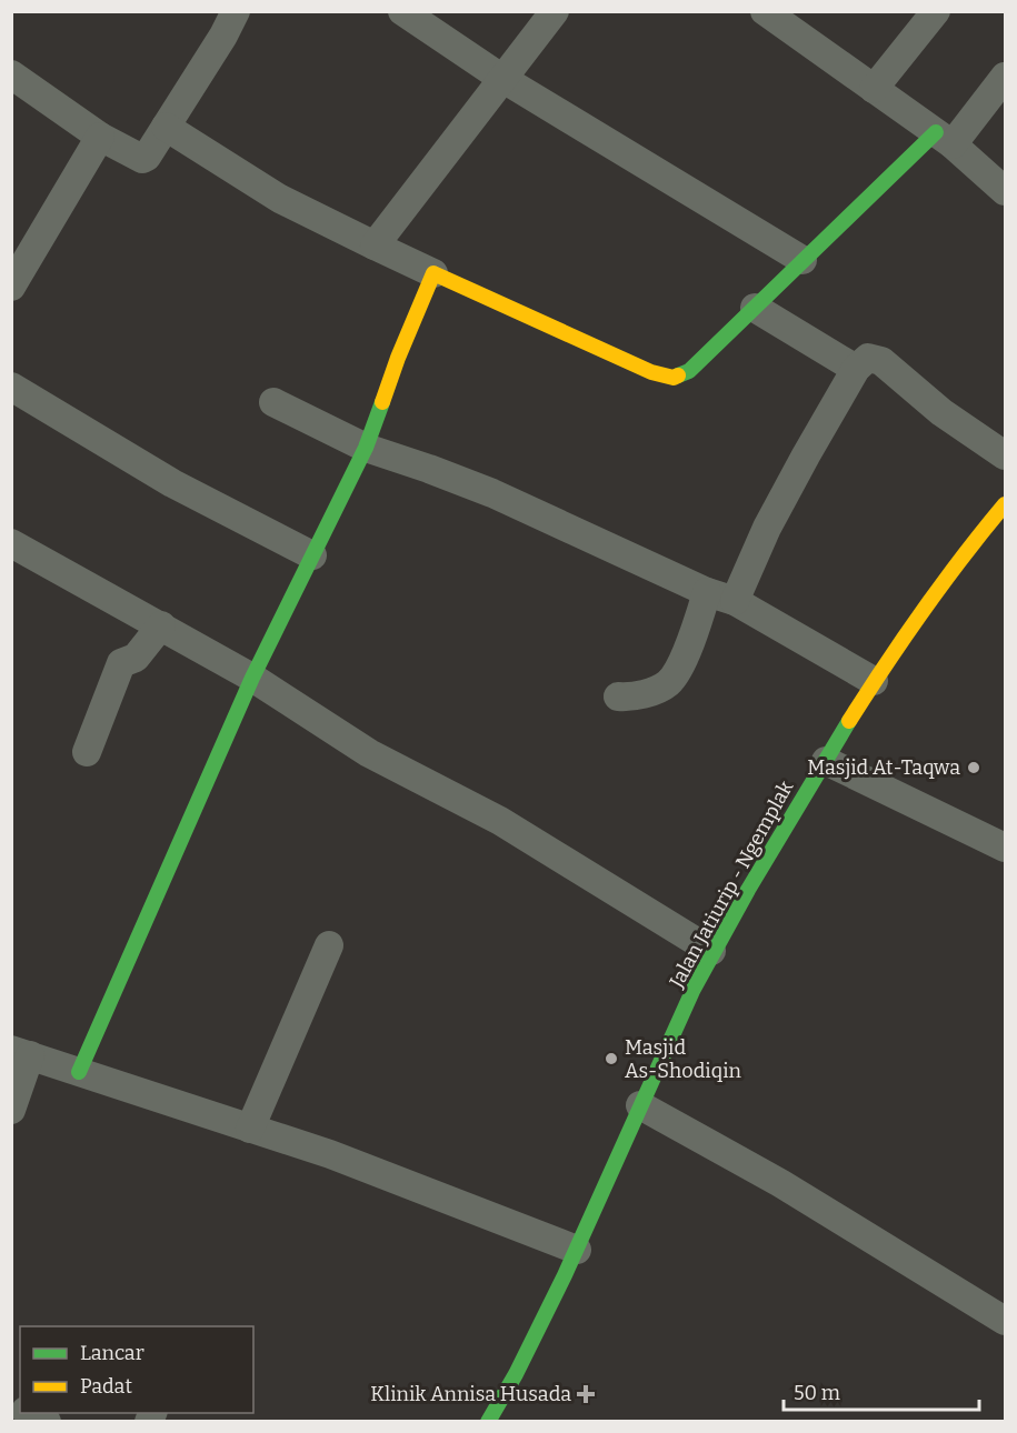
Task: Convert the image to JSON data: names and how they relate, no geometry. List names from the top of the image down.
{
  "streets": {
    "street": ["Jalan Jatiurip - Ngemplak"]
  },
  "places": {
    "other": ["Masjid At-Taqwa", "Masjid As-Shodiqin"],
    "health": ["Klinik Annisa Husada"]
  },
  "legend": ["Lancar", "Padat"],
  "scale_bar": "50 m"
}
